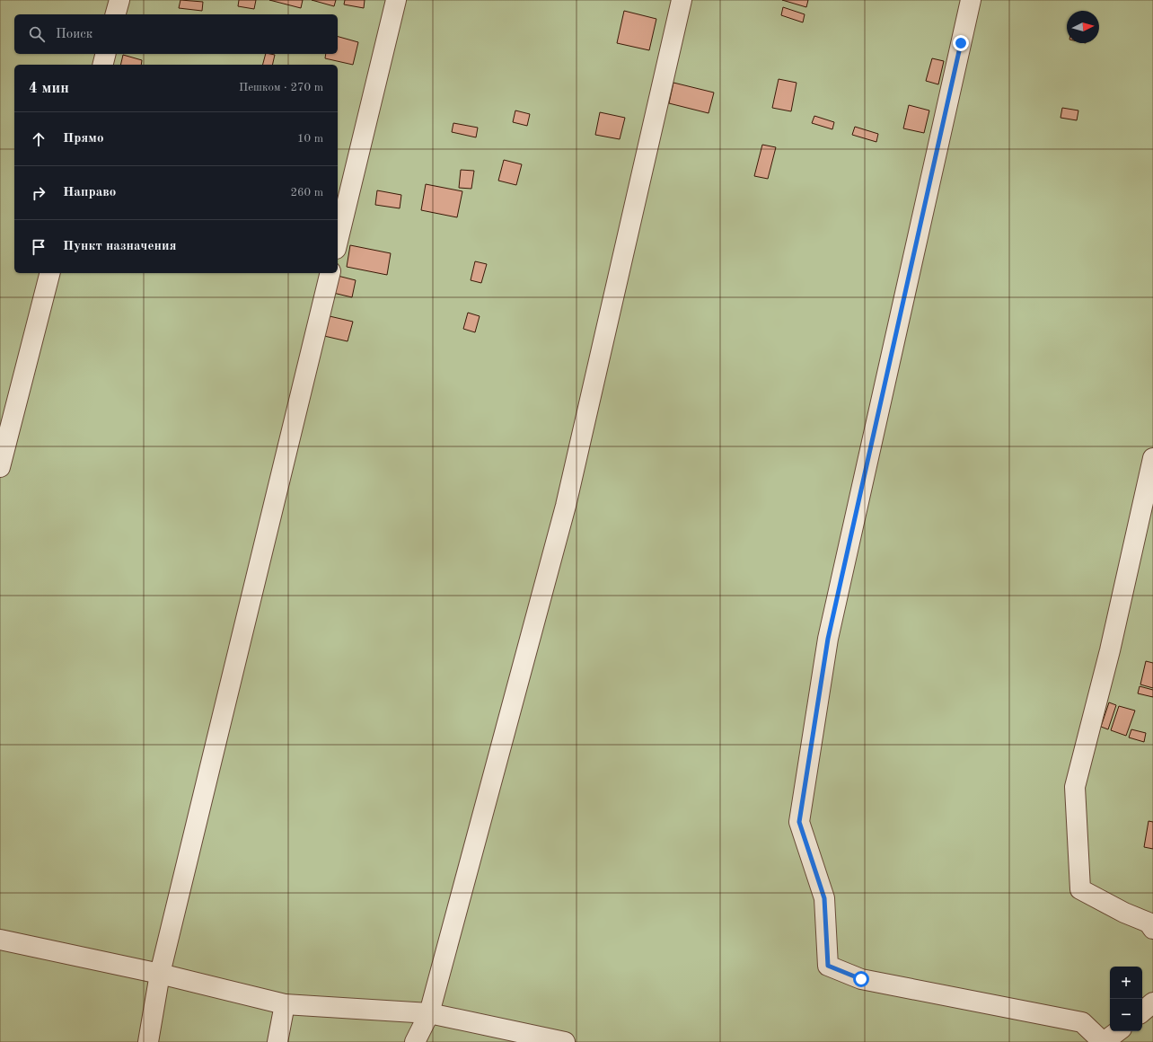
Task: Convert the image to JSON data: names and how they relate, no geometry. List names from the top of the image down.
{
  "north": "right",
  "page": {
    "search": "Поиск",
    "heading": ["4 мин", "Пешком · 270 m"],
    "list": [
      ["Прямо", "10 m"],
      ["Направо", "260 m"],
      "Пункт назначения"
    ],
    "map_buttons": ["+", "−"]
  }
}
